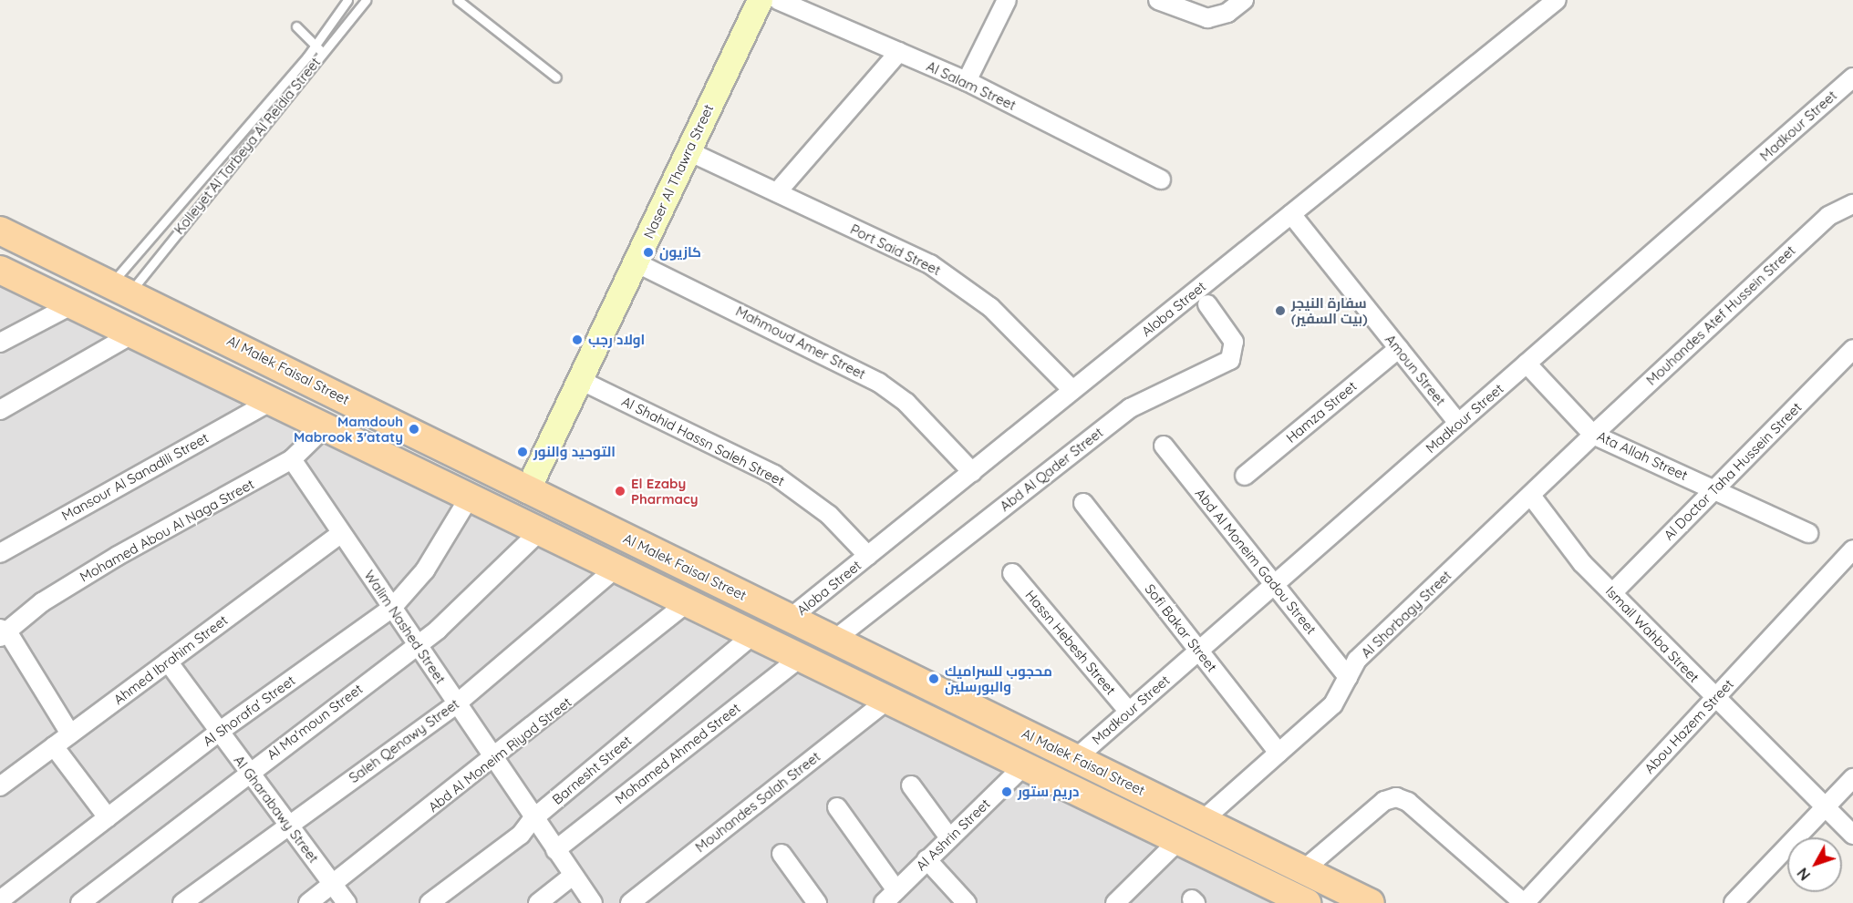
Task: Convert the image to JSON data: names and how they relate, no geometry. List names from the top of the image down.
{
  "streets": {
    "main road": ["Al Malek Faisal Street"],
    "street": [
      "Al Salam Street",
      "Madkour Street",
      "Naser Al Thawra Street",
      "Port Said Street",
      "Aloba Street",
      "Mouhandes Atef Hussein Street",
      "Mahmoud Amer Street",
      "Amoun Street",
      "Hamza Street",
      "Al Shahid Hassn Saleh Street",
      "Ata Allah Street",
      "Abd Al Qader Street",
      "Al Doctor Taha Hussein Street",
      "Mansour Al Sanadili Street",
      "Mohamed Abou Al Naga Street",
      "Abd Al Moneim Gadou Street",
      "Al Shorbagy Street",
      "Walim Nashed Street",
      "Sofi Bakar Street",
      "Ismail Wahba Street",
      "Hassn Hebesh Street",
      "Ahmed Ibrahim Street",
      "Al Shorafa' Street",
      "Al Ma'moun Street",
      "Abou Hazem Street",
      "Saleh Qenawy Street",
      "Mohamed Ahmed Street",
      "Abd Al Moneim Riyad Street",
      "Barnesht Street",
      "Mouhandes Salah Street",
      "Al Gharabawy Street",
      "Al Ashrin Street"
    ],
    "lane": ["Kolleyet Al Tarbeya Al Reidia Street"]
  },
  "crossings": [
    ["Madkour Street", "Al Malek Faisal Street"],
    ["Madkour Street", "Amoun Street"],
    ["Madkour Street", "Ata Allah Street"],
    ["Madkour Street", "Abd Al Moneim Gadou Street"],
    ["Madkour Street", "Sofi Bakar Street"],
    ["Madkour Street", "Hassn Hebesh Street"],
    ["Kolleyet Al Tarbeya Al Reidia Street", "Al Malek Faisal Street"],
    ["Naser Al Thawra Street", "Port Said Street"],
    ["Naser Al Thawra Street", "Mahmoud Amer Street"],
    ["Naser Al Thawra Street", "Al Malek Faisal Street"],
    ["Naser Al Thawra Street", "Al Shahid Hassn Saleh Street"],
    ["Port Said Street", "Aloba Street"],
    ["Aloba Street", "Mahmoud Amer Street"],
    ["Aloba Street", "Al Malek Faisal Street"],
    ["Aloba Street", "Amoun Street"],
    ["Aloba Street", "Al Shahid Hassn Saleh Street"],
    ["Mouhandes Atef Hussein Street", "Ata Allah Street"],
    ["Mouhandes Atef Hussein Street", "Al Shorbagy Street"],
    ["Al Malek Faisal Street", "Abd Al Qader Street"],
    ["Al Malek Faisal Street", "Al Shorbagy Street"],
    ["Amoun Street", "Hamza Street"],
    ["Ata Allah Street", "Al Doctor Taha Hussein Street"],
    ["Ata Allah Street", "Al Shorbagy Street"],
    ["Al Doctor Taha Hussein Street", "Ismail Wahba Street"],
    ["Mohamed Abou Al Naga Street", "Walim Nashed Street"],
    ["Abd Al Moneim Gadou Street", "Al Shorbagy Street"],
    ["Al Shorbagy Street", "Sofi Bakar Street"],
    ["Al Shorbagy Street", "Ismail Wahba Street"],
    ["Walim Nashed Street", "Ahmed Ibrahim Street"],
    ["Walim Nashed Street", "Al Shorafa' Street"],
    ["Walim Nashed Street", "Al Ma'moun Street"],
    ["Walim Nashed Street", "Saleh Qenawy Street"],
    ["Walim Nashed Street", "Mohamed Ahmed Street"],
    ["Walim Nashed Street", "Abd Al Moneim Riyad Street"],
    ["Walim Nashed Street", "Barnesht Street"],
    ["Ismail Wahba Street", "Abou Hazem Street"],
    ["Ahmed Ibrahim Street", "Al Gharabawy Street"],
    ["Al Shorafa' Street", "Al Gharabawy Street"],
    ["Al Ma'moun Street", "Al Gharabawy Street"],
    ["Saleh Qenawy Street", "Al Gharabawy Street"],
    ["Abd Al Moneim Riyad Street", "Al Gharabawy Street"]
  ],
  "places": [
    "كازيون",
    "سفارة النيجر (بيت السفير)",
    "اولاد رجب",
    "Mamdouh Mabrook 3'ataty",
    "التوحيد والنور",
    "El Ezaby Pharmacy",
    "محجوب للسراميك والبورسلين",
    "دريم ستور"
  ],
  "north": "bottom left"
}
